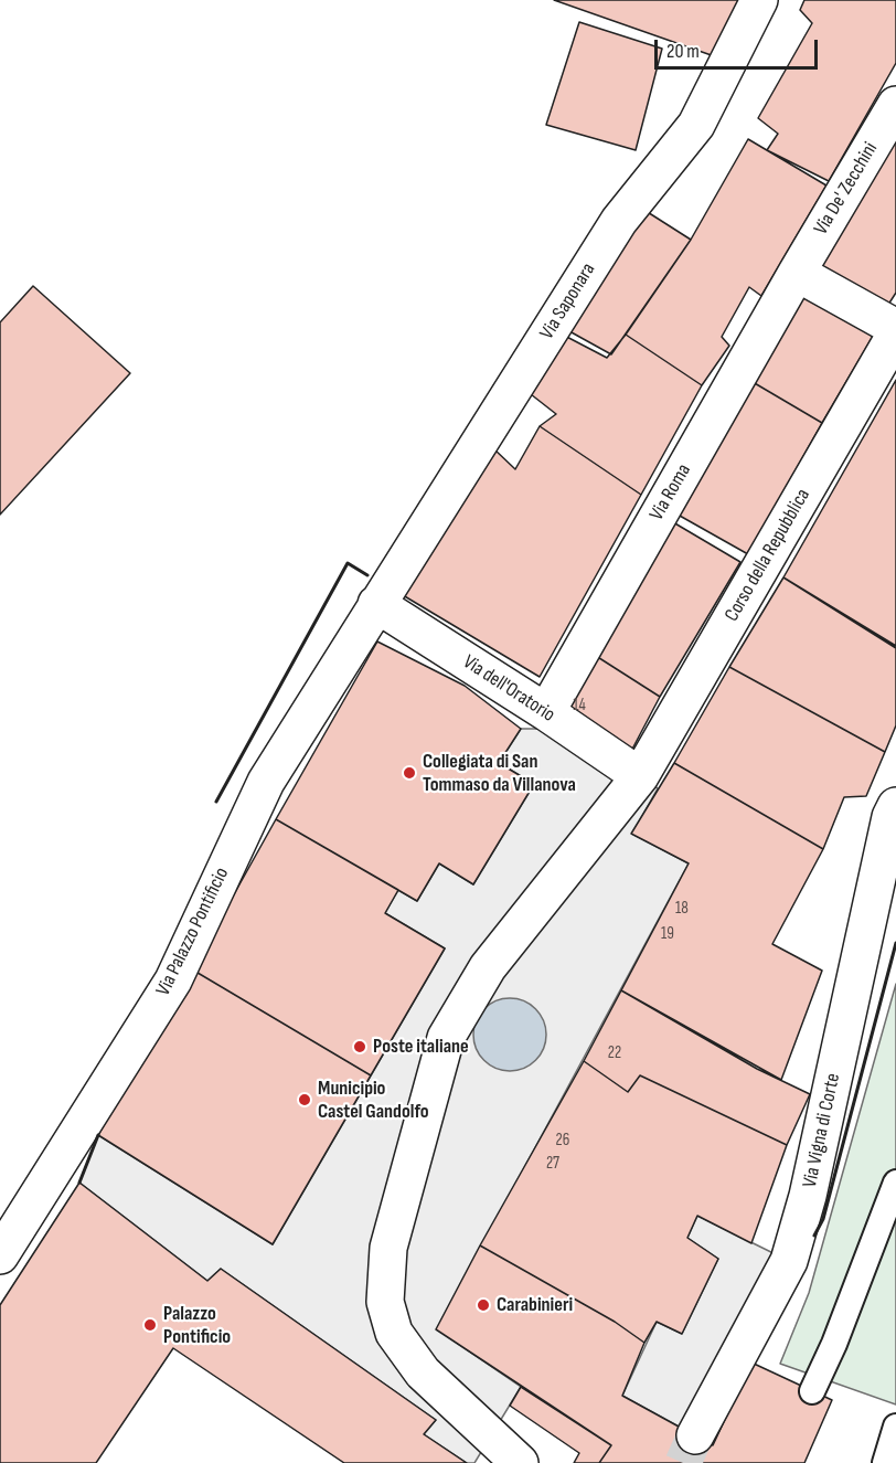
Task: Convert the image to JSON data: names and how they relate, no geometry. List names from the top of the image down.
{
  "streets": {
    "street": [
      "Via De' Zecchini",
      "Via Saponara",
      "Via Roma",
      "Corso della Repubblica",
      "Via dell'Oratorio",
      "Via Palazzo Pontificio",
      "Via Vigna di Corte"
    ]
  },
  "crossings": [
    ["Via De' Zecchini", "Via Roma"],
    ["Via Saponara", "Via dell'Oratorio"],
    ["Via Saponara", "Via Palazzo Pontificio"],
    ["Via Roma", "Via dell'Oratorio"],
    ["Corso della Repubblica", "Via dell'Oratorio"],
    ["Via dell'Oratorio", "Via Palazzo Pontificio"]
  ],
  "places": [
    "Collegiata di San Tommaso da Villanova",
    "Poste italiane",
    "Municipio Castel Gandolfo",
    "Carabinieri",
    "Palazzo Pontificio"
  ],
  "house_numbers": [
    "14",
    "18",
    "19",
    "22",
    "26",
    "27"
  ],
  "scale_bar": "20 m"
}
